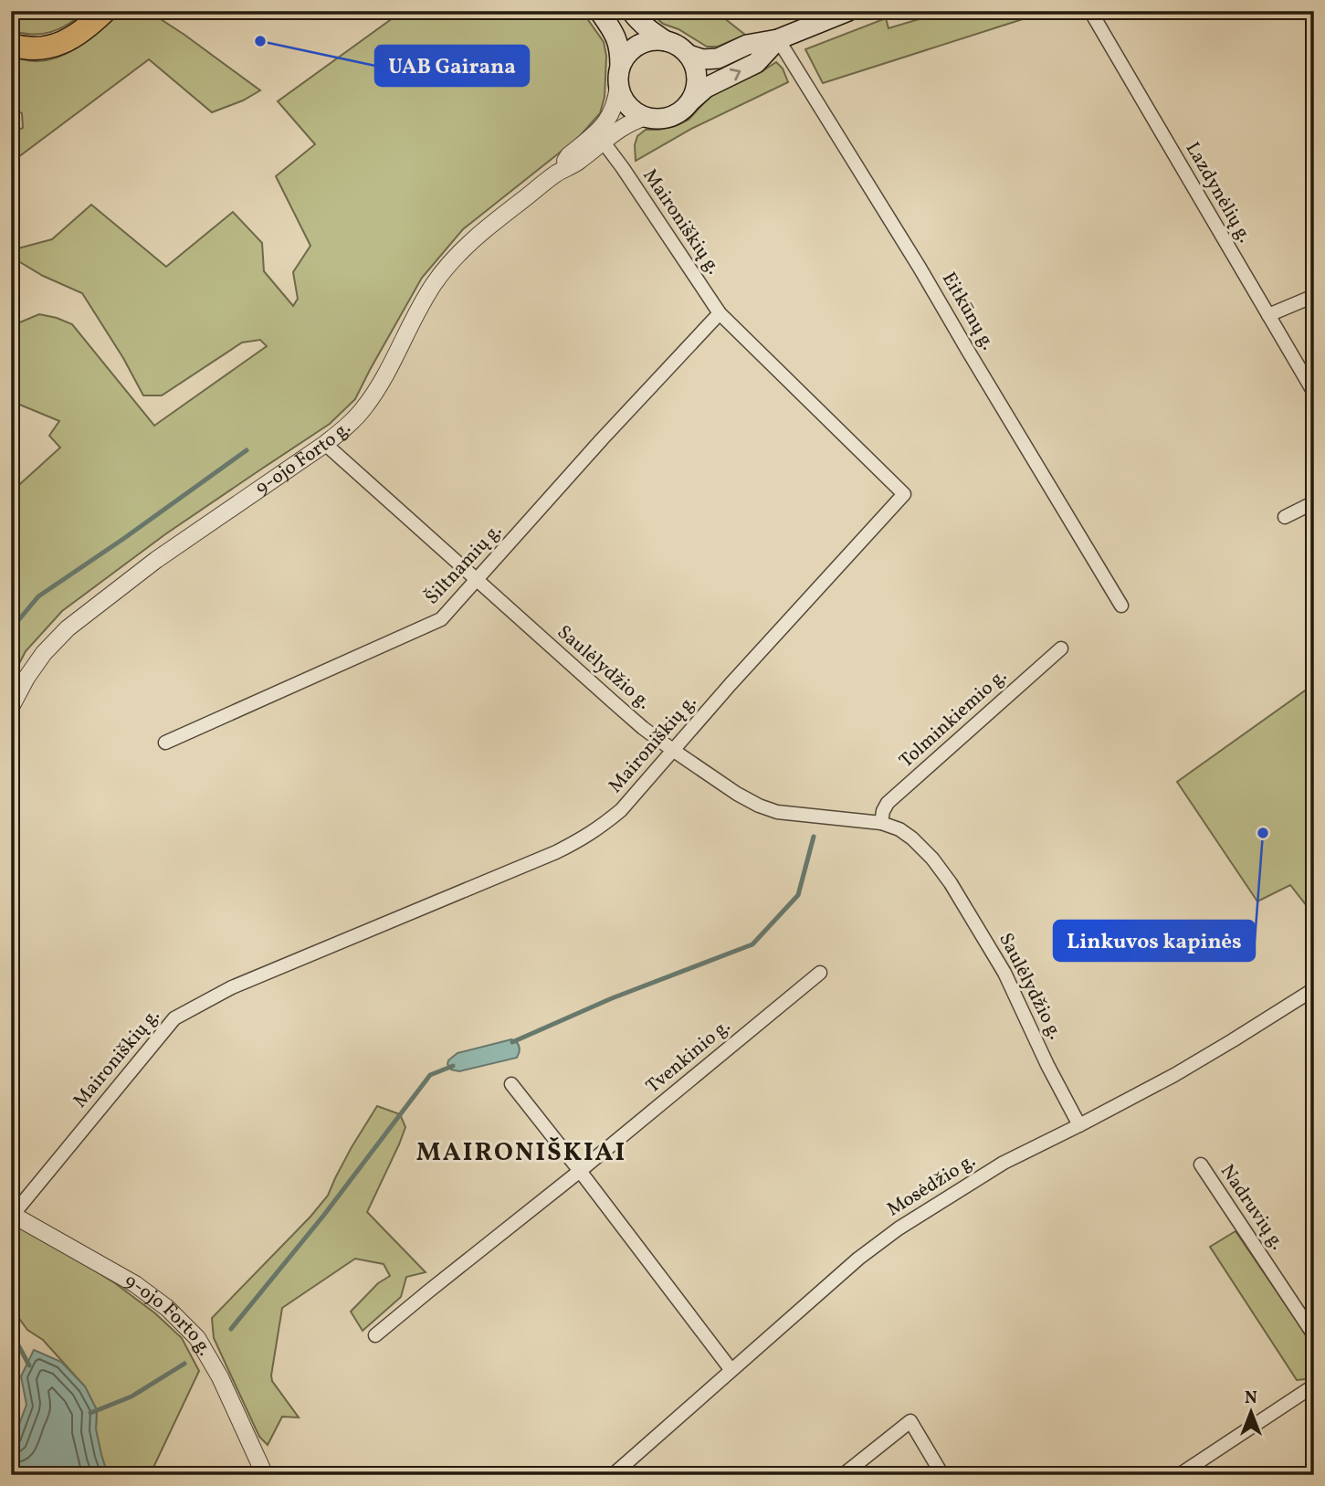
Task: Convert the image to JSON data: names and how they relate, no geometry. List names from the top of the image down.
{
  "streets": {
    "street": [
      "Lazdynėlių g.",
      "Maironiškių g.",
      "Eitkūnų g.",
      "9-ojo Forto g.",
      "Šiltnamių g.",
      "Saulėlydžio g.",
      "Tolminkiemio g.",
      "Tvenkinio g.",
      "Mosėdžio g.",
      "Nadruvių g."
    ]
  },
  "crossings": [
    ["Maironiškių g.", "9-ojo Forto g."],
    ["Maironiškių g.", "Šiltnamių g."],
    ["Maironiškių g.", "Saulėlydžio g."],
    ["9-ojo Forto g.", "Saulėlydžio g."],
    ["Šiltnamių g.", "Saulėlydžio g."],
    ["Saulėlydžio g.", "Tolminkiemio g."],
    ["Saulėlydžio g.", "Mosėdžio g."]
  ],
  "districts": ["MAIRONIŠKIAI"],
  "places": ["UAB Gairana", "Linkuvos kapinės"],
  "north": "top"
}
